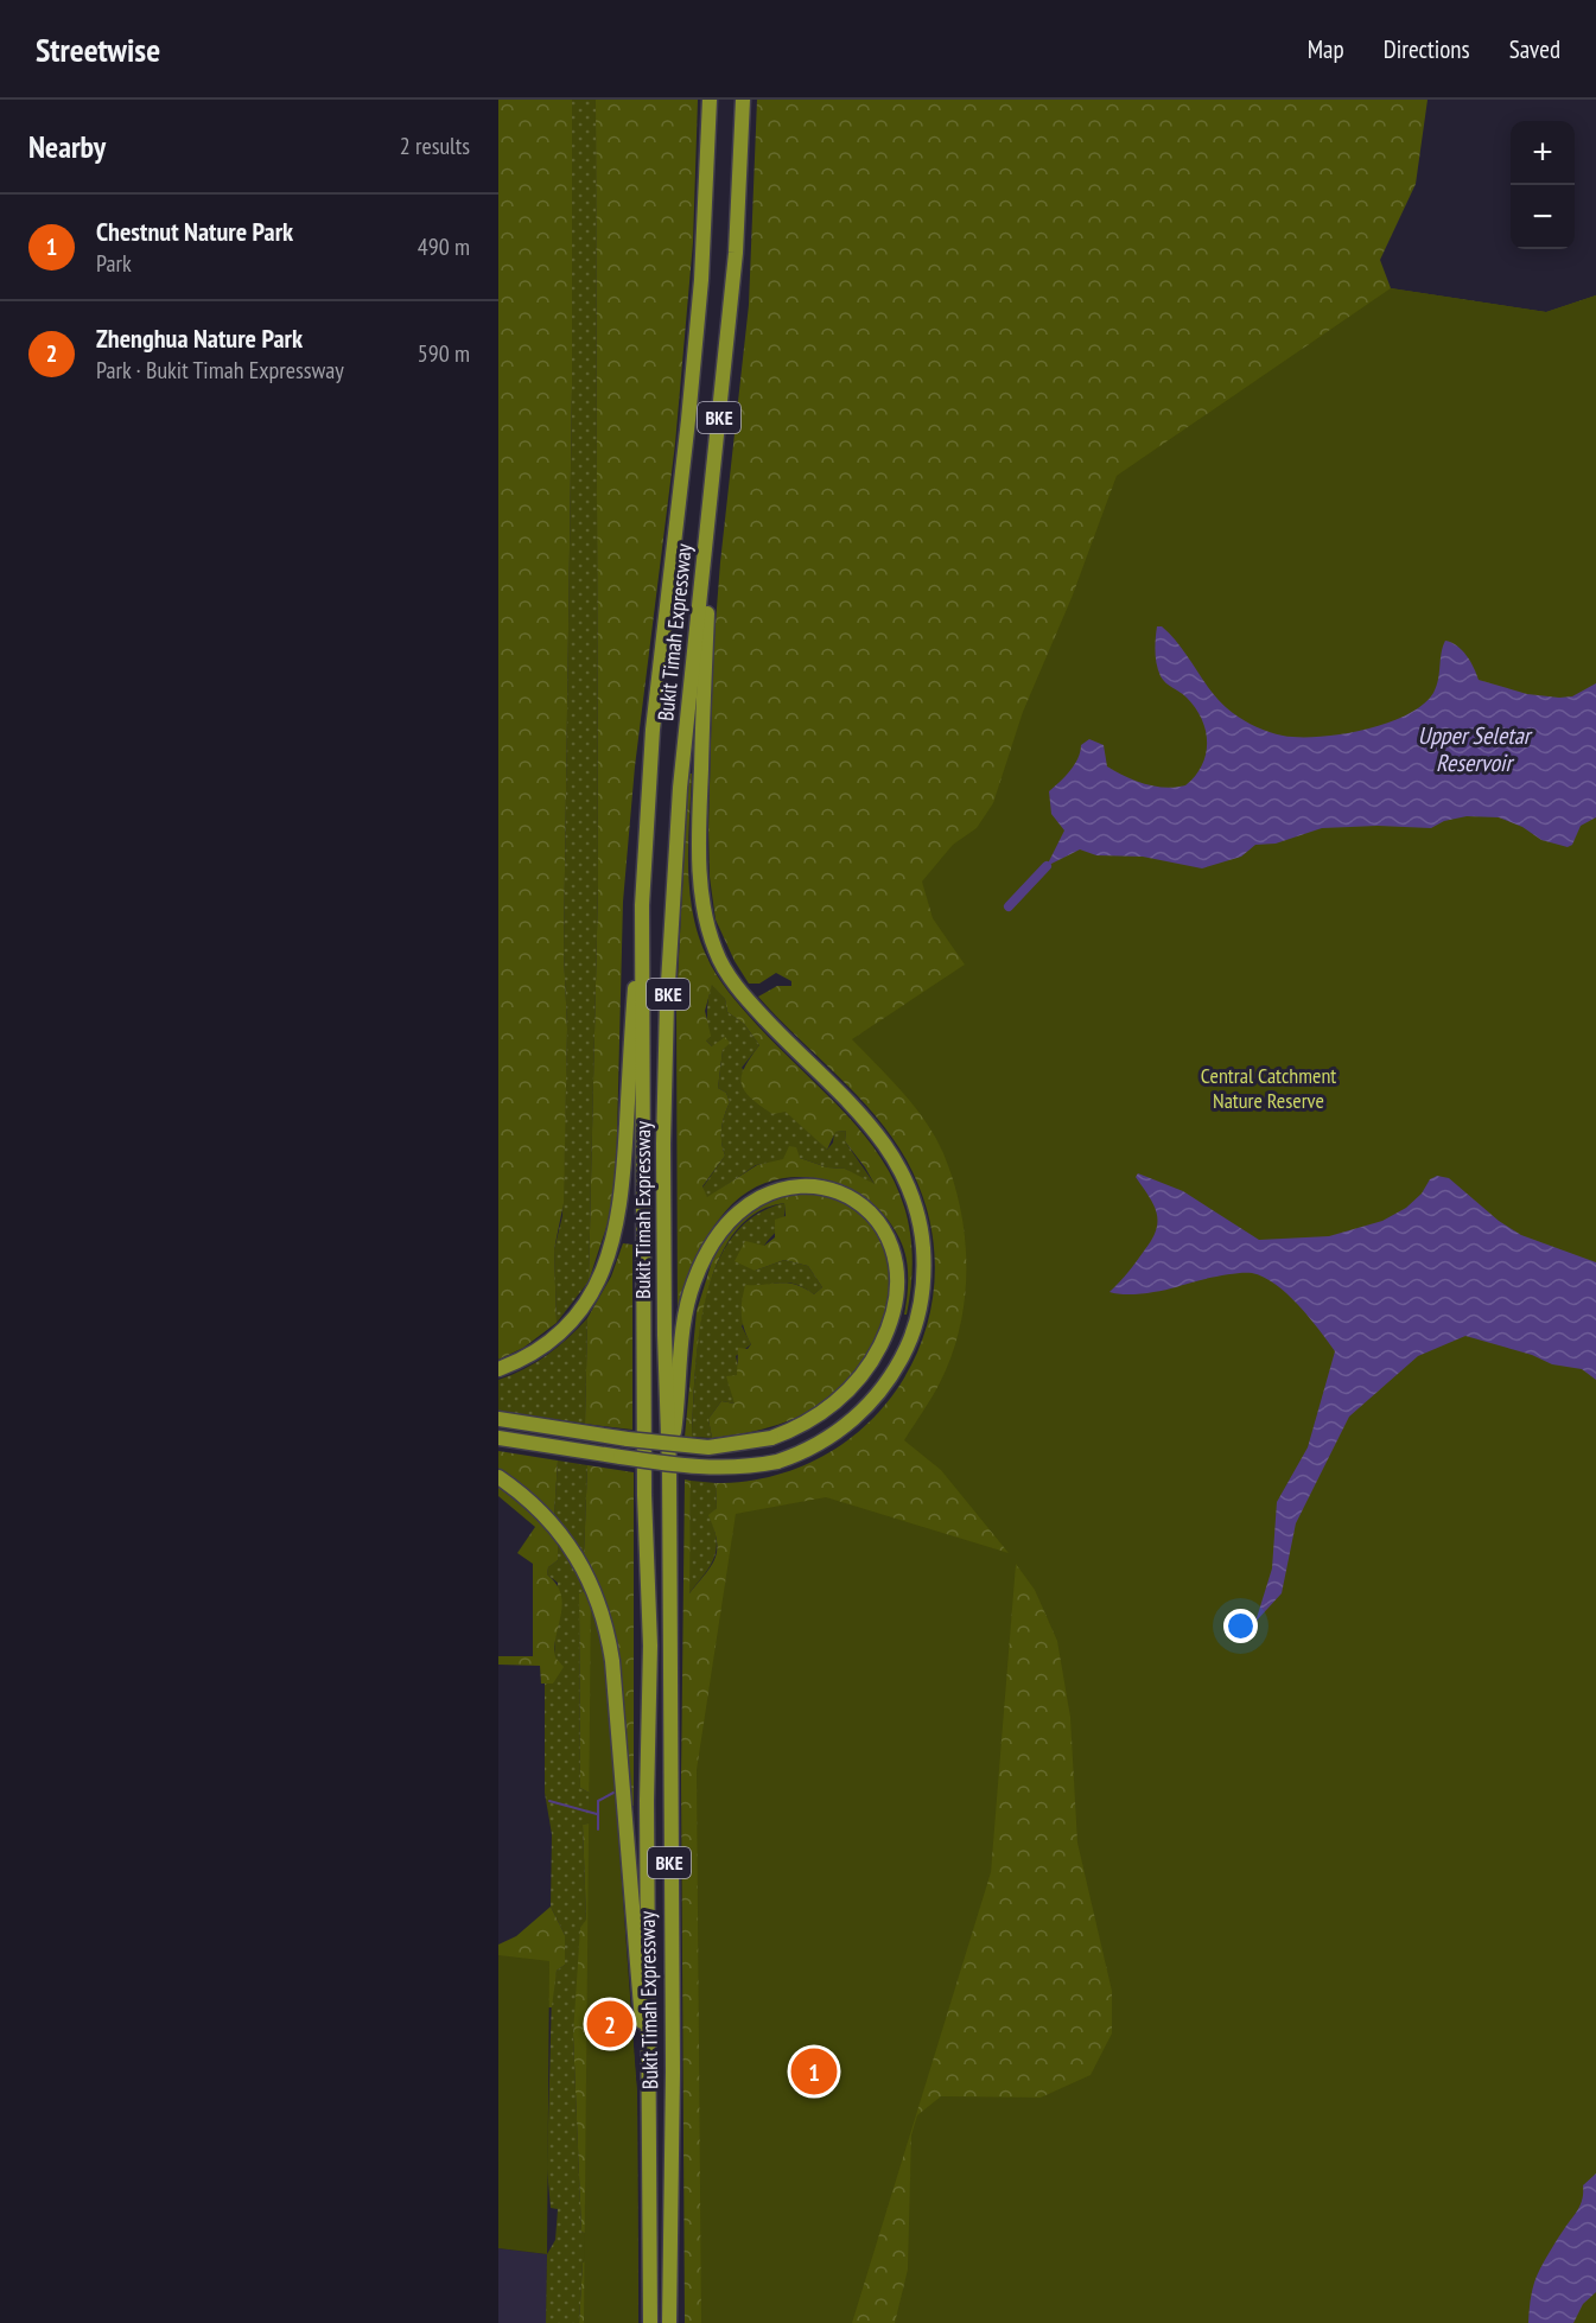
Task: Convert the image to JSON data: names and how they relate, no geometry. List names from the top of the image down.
{
  "streets": {
    "highway": ["BKE", "Bukit Timah Expressway"]
  },
  "water": ["Upper Seletar Reservoir"],
  "parks": ["Central Catchment Nature Reserve"],
  "page": {
    "header": "Streetwise",
    "nav": ["Map", "Directions", "Saved"],
    "heading": ["Nearby", "2 results"],
    "map_buttons": ["+", "−"],
    "list": [
      {
        "mark": "1",
        "name": "Chestnut Nature Park",
        "note": "Park",
        "value": "490 m"
      },
      {
        "mark": "2",
        "name": "Zhenghua Nature Park",
        "note": "Park · Bukit Timah Expressway",
        "value": "590 m"
      }
    ],
    "pins": ["2", "1"]
  }
}
